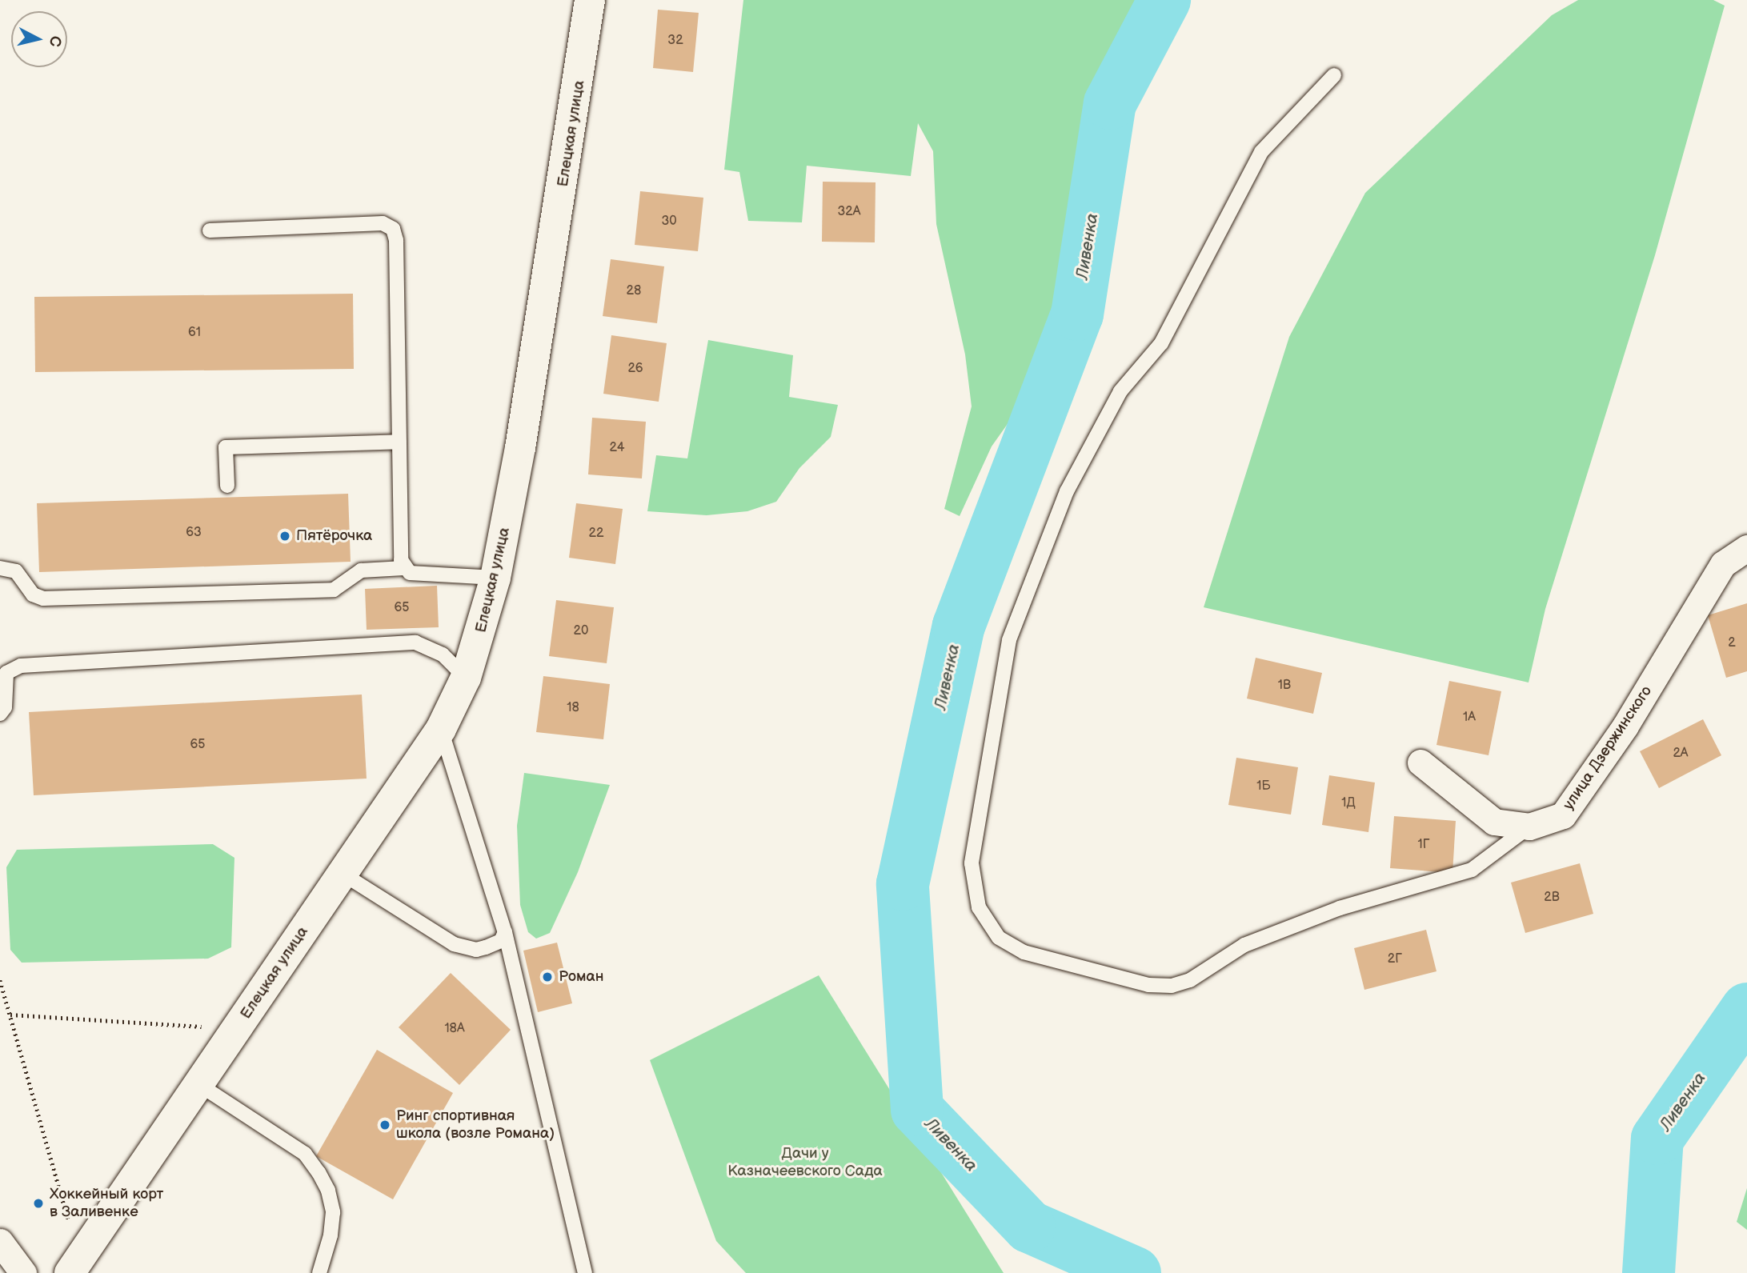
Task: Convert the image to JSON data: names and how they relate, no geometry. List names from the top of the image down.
{
  "streets": {
    "street": ["Елецкая улица", "улица Дзержинского"]
  },
  "water": ["Ливенка"],
  "parks": ["Дачи у Казначеевского Сада"],
  "places": [
    "Пятёрочка",
    "Роман",
    "Ринг спортивная школа (возле Романа)",
    "Хоккейный корт в Заливенке"
  ],
  "house_numbers": [
    "32",
    "32А",
    "30",
    "28",
    "61",
    "26",
    "24",
    "63",
    "22",
    "65",
    "20",
    "2",
    "1В",
    "18",
    "1А",
    "65",
    "2А",
    "1Б",
    "1Д",
    "1Г",
    "2В",
    "2Г",
    "18А"
  ],
  "north": "right"
}
